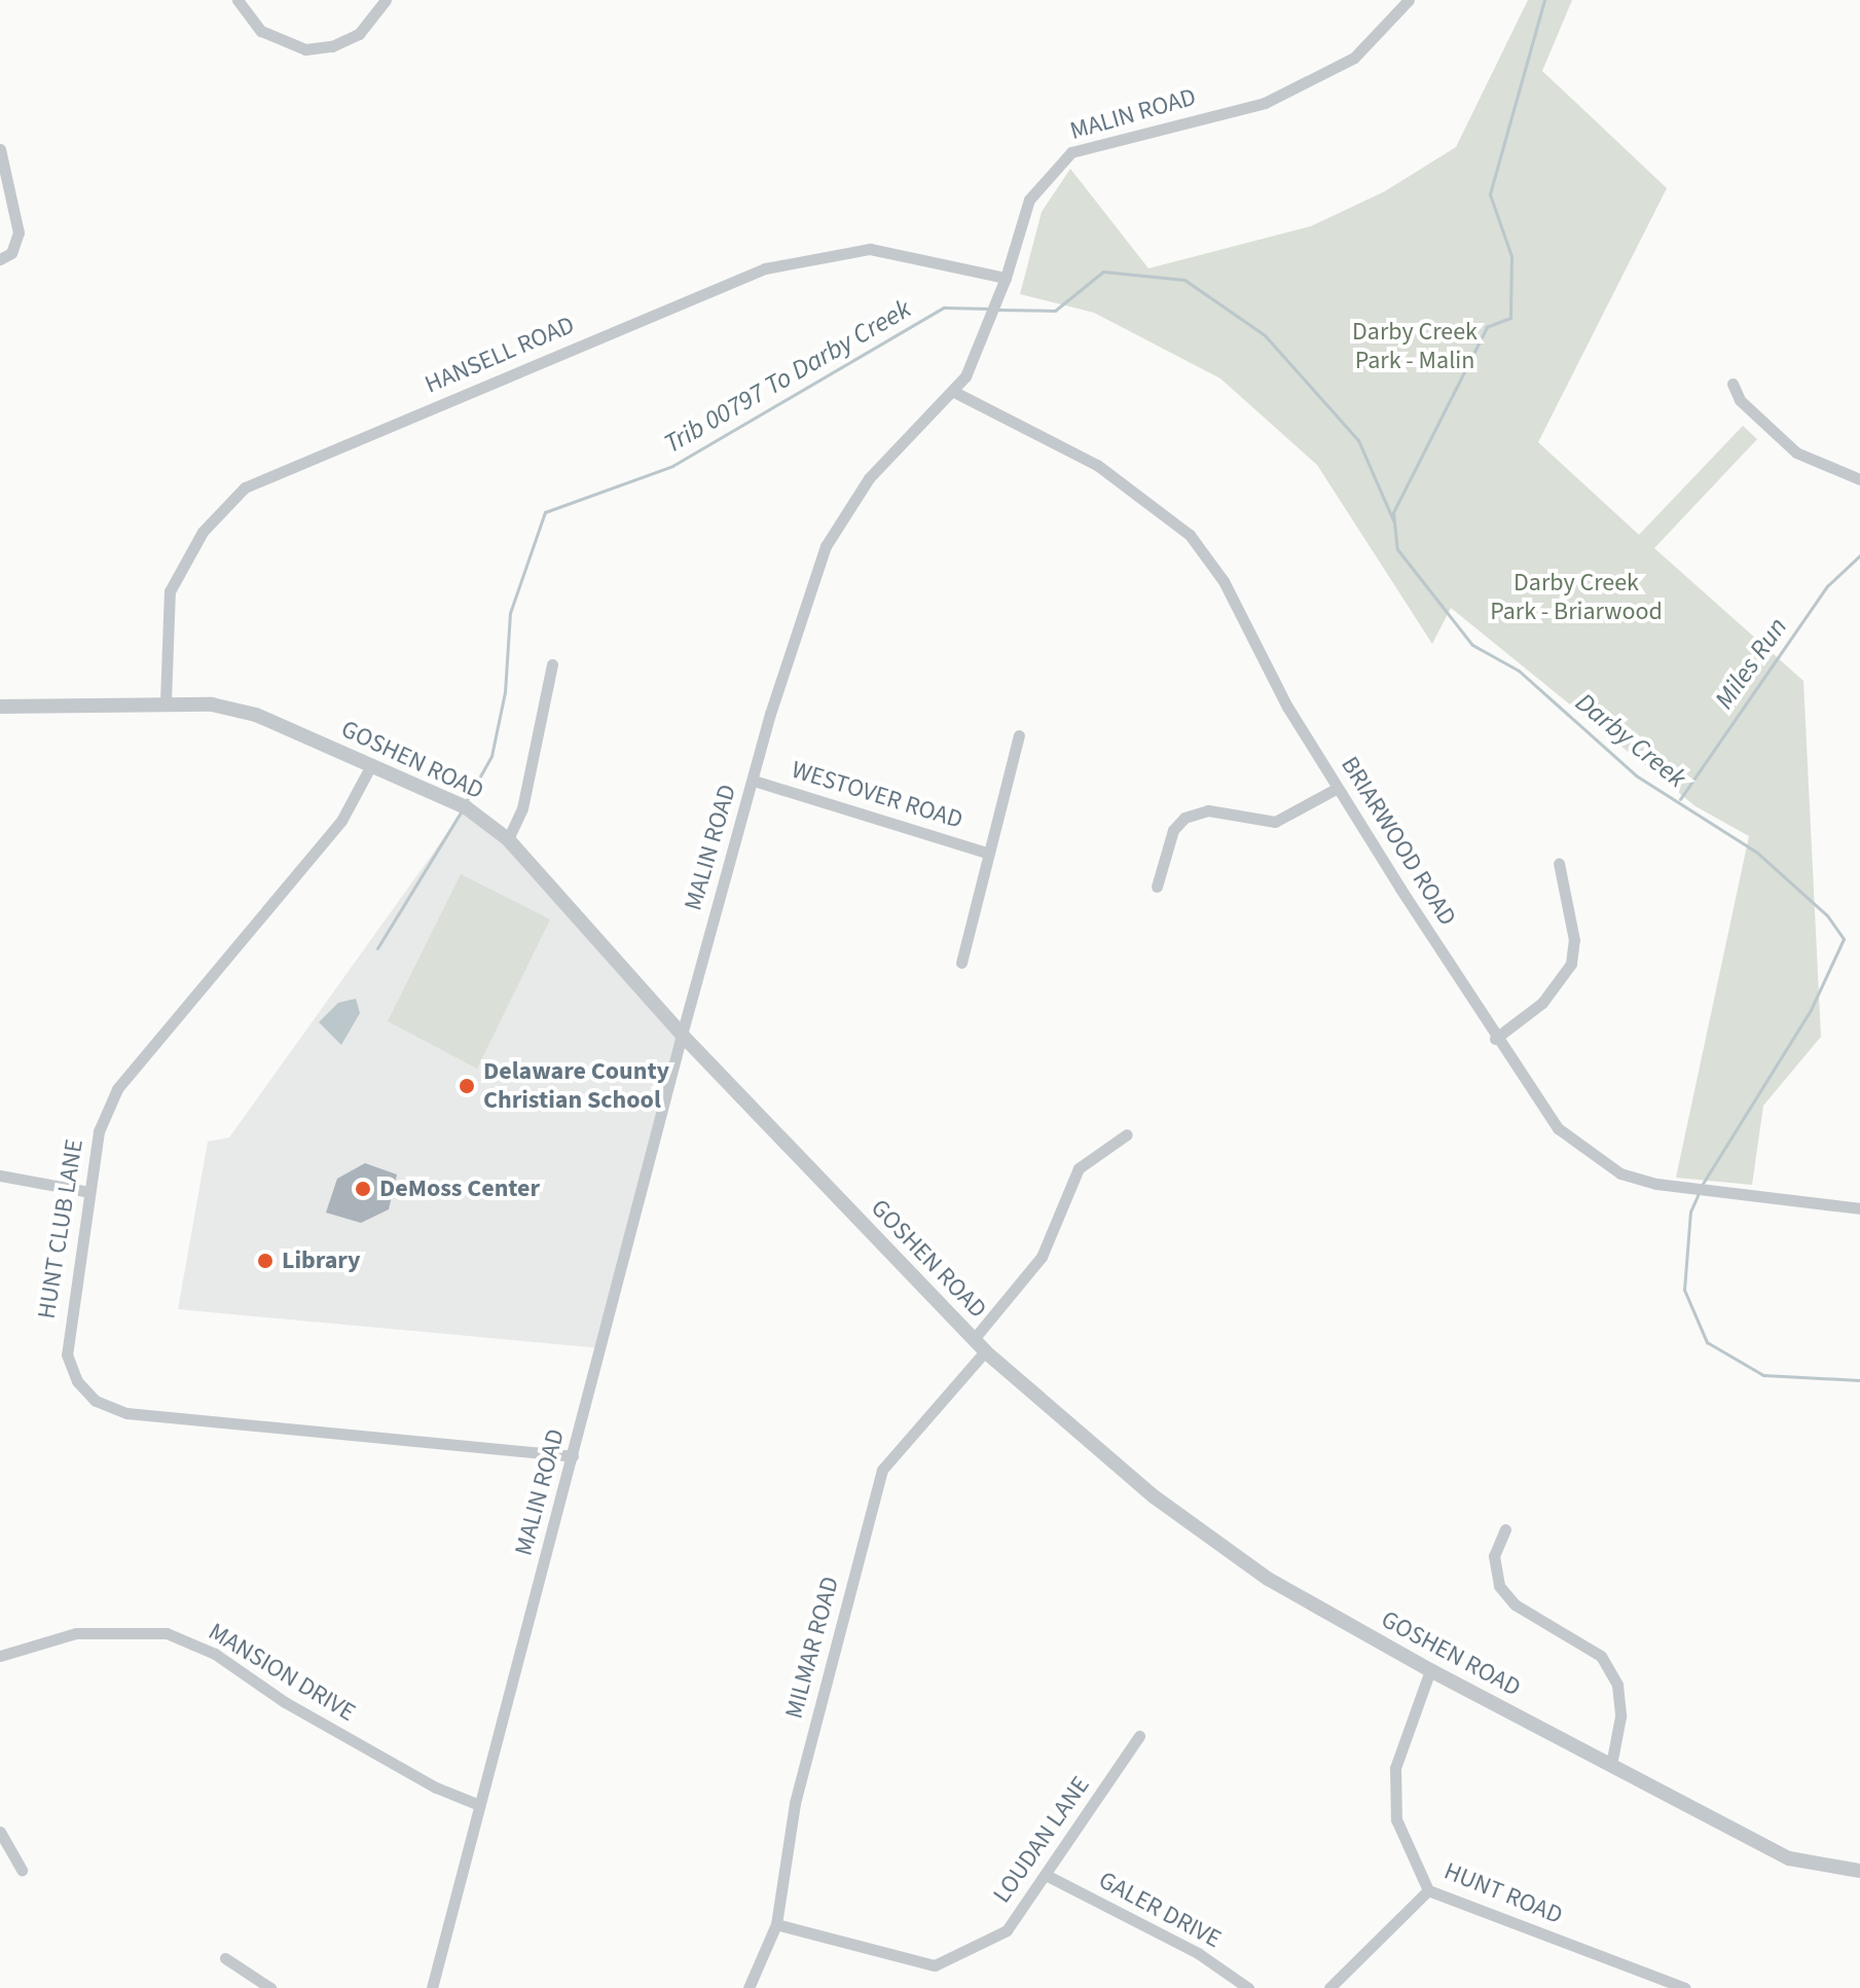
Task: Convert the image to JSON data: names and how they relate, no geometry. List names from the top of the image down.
{
  "streets": {
    "street": [
      "MALIN ROAD",
      "HANSELL ROAD",
      "GOSHEN ROAD",
      "WESTOVER ROAD",
      "BRIARWOOD ROAD",
      "HUNT CLUB LANE",
      "MILMAR ROAD",
      "MANSION DRIVE",
      "LOUDAN LANE",
      "HUNT ROAD",
      "GALER DRIVE"
    ]
  },
  "crossings": [
    ["MALIN ROAD", "HANSELL ROAD"],
    ["MALIN ROAD", "GOSHEN ROAD"],
    ["MALIN ROAD", "WESTOVER ROAD"],
    ["MALIN ROAD", "BRIARWOOD ROAD"],
    ["MALIN ROAD", "HUNT CLUB LANE"],
    ["MALIN ROAD", "MANSION DRIVE"],
    ["HANSELL ROAD", "GOSHEN ROAD"],
    ["GOSHEN ROAD", "HUNT CLUB LANE"],
    ["GOSHEN ROAD", "MILMAR ROAD"],
    ["GOSHEN ROAD", "HUNT ROAD"],
    ["MILMAR ROAD", "LOUDAN LANE"],
    ["LOUDAN LANE", "GALER DRIVE"]
  ],
  "water": ["Trib 00797 To Darby Creek", "Miles Run", "Darby Creek"],
  "parks": ["Darby Creek Park - Malin", "Darby Creek Park - Briarwood"],
  "places": ["Delaware County Christian School", "DeMoss Center", "Library"]
}
